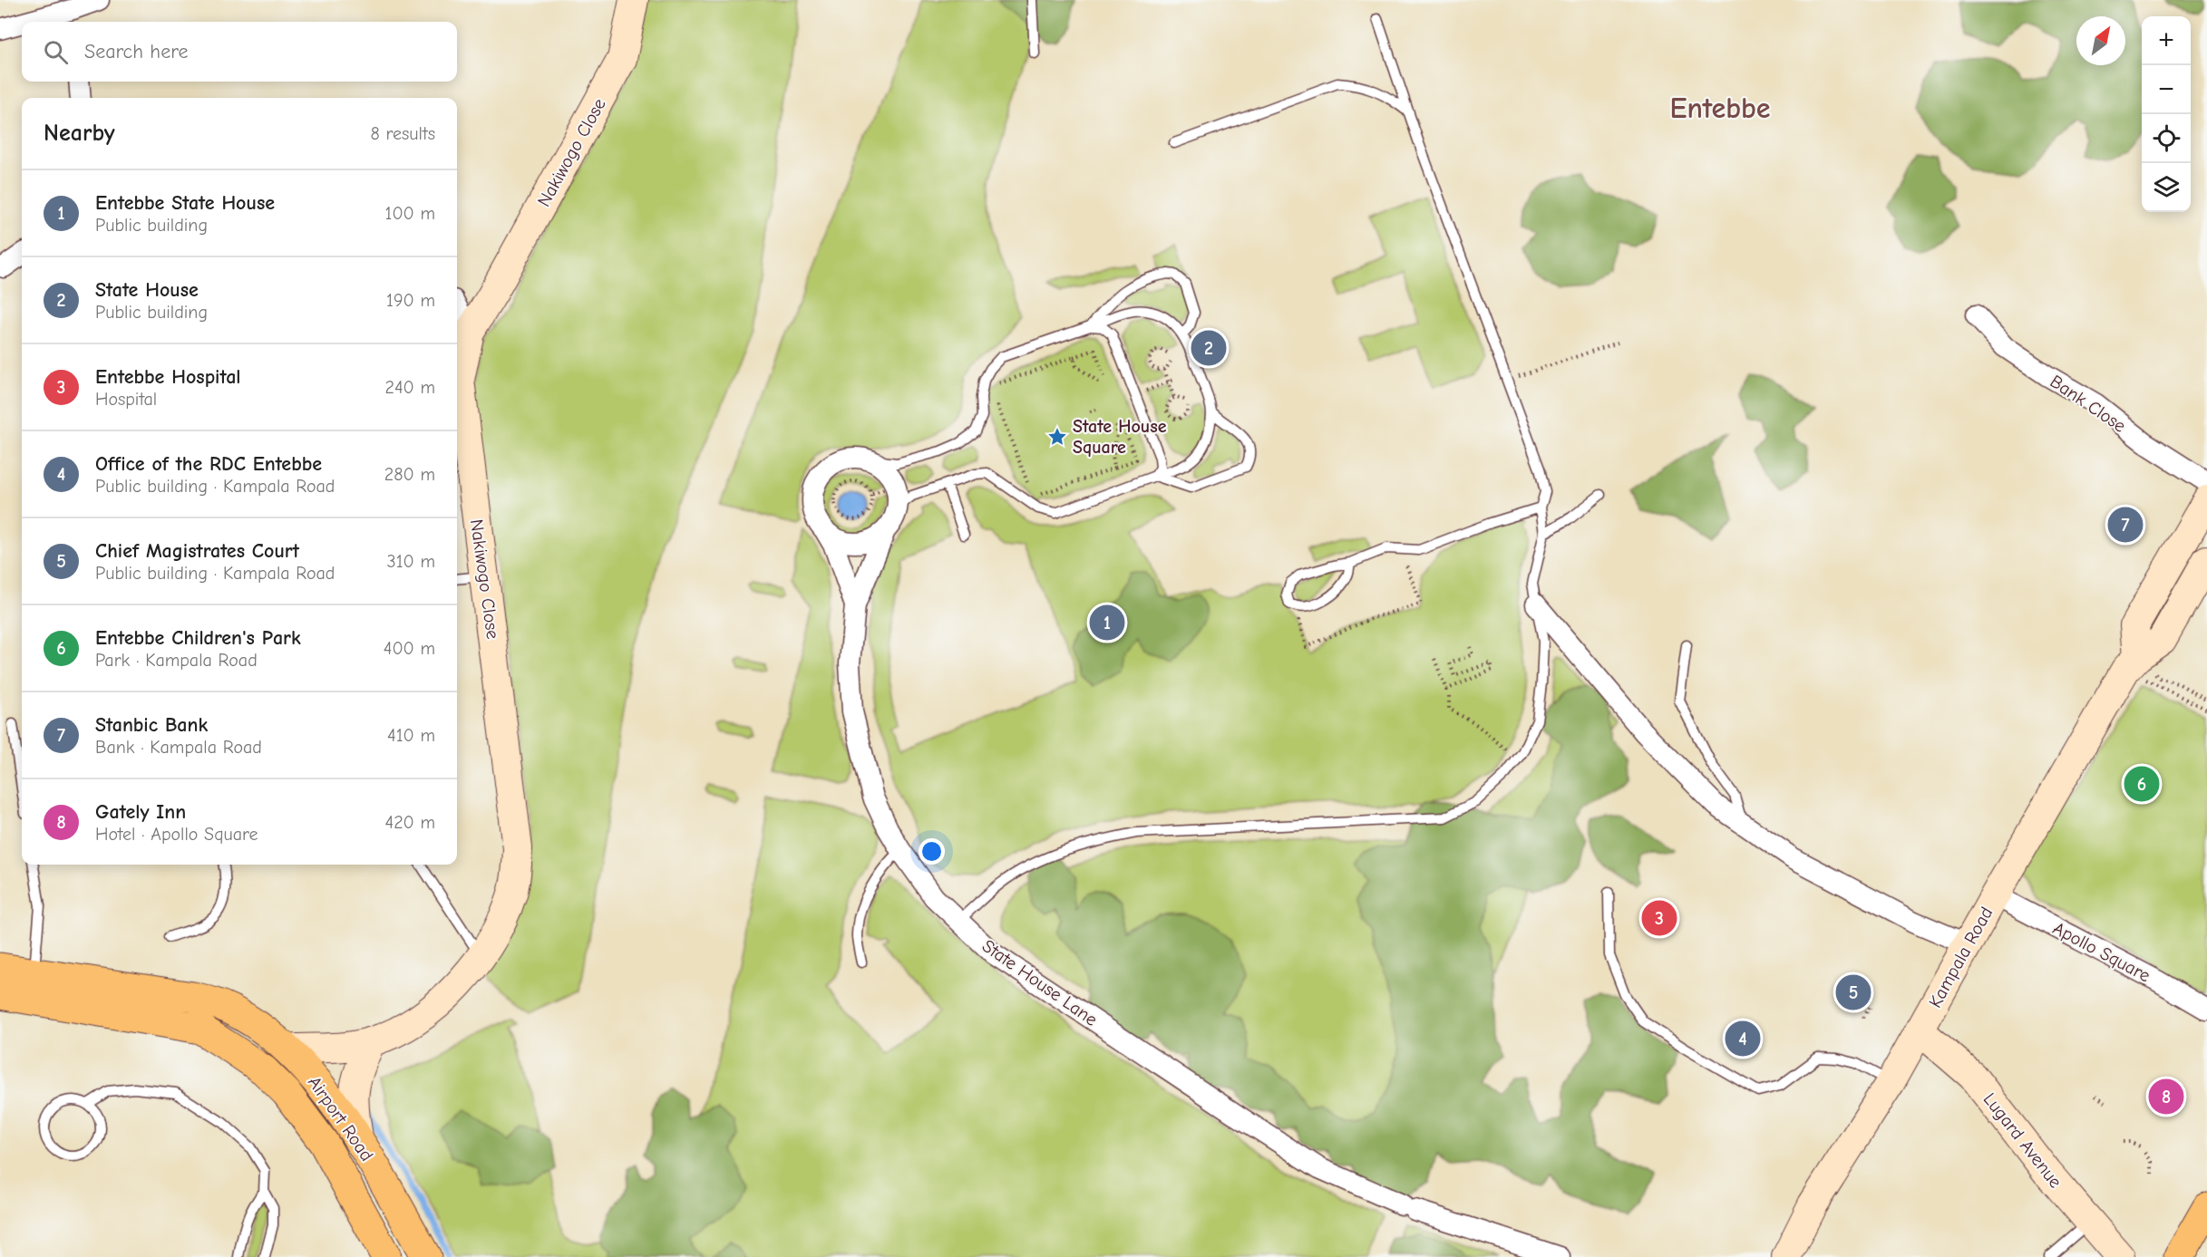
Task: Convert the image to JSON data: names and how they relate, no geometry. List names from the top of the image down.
{
  "streets": {
    "highway": ["Airport Road"],
    "street": [
      "Nakiwogo Close",
      "Bank Close",
      "Apollo Square",
      "Kampala Road",
      "State House Lane",
      "Lugard Avenue"
    ]
  },
  "crossings": [
    ["Nakiwogo Close", "Airport Road"],
    ["Apollo Square", "Kampala Road"],
    ["Kampala Road", "Lugard Avenue"]
  ],
  "districts": ["Entebbe"],
  "places": {
    "place": ["State House Square"]
  },
  "north": "top right",
  "page": {
    "map_buttons": ["+", "−"],
    "search": "Search here",
    "heading": ["Nearby", "8 results"],
    "list": [
      {
        "mark": "1",
        "name": "Entebbe State House",
        "note": "Public building",
        "value": "100 m"
      },
      {
        "mark": "2",
        "name": "State House",
        "note": "Public building",
        "value": "190 m"
      },
      {
        "mark": "3",
        "name": "Entebbe Hospital",
        "note": "Hospital",
        "value": "240 m"
      },
      {
        "mark": "4",
        "name": "Office of the RDC Entebbe",
        "note": "Public building · Kampala Road",
        "value": "280 m"
      },
      {
        "mark": "5",
        "name": "Chief Magistrates Court",
        "note": "Public building · Kampala Road",
        "value": "310 m"
      },
      {
        "mark": "6",
        "name": "Entebbe Children's Park",
        "note": "Park · Kampala Road",
        "value": "400 m"
      },
      {
        "mark": "7",
        "name": "Stanbic Bank",
        "note": "Bank · Kampala Road",
        "value": "410 m"
      },
      {
        "mark": "8",
        "name": "Gately Inn",
        "note": "Hotel · Apollo Square",
        "value": "420 m"
      }
    ],
    "pins": [
      "2",
      "7",
      "1",
      "6",
      "3",
      "5",
      "4",
      "8"
    ]
  }
}
